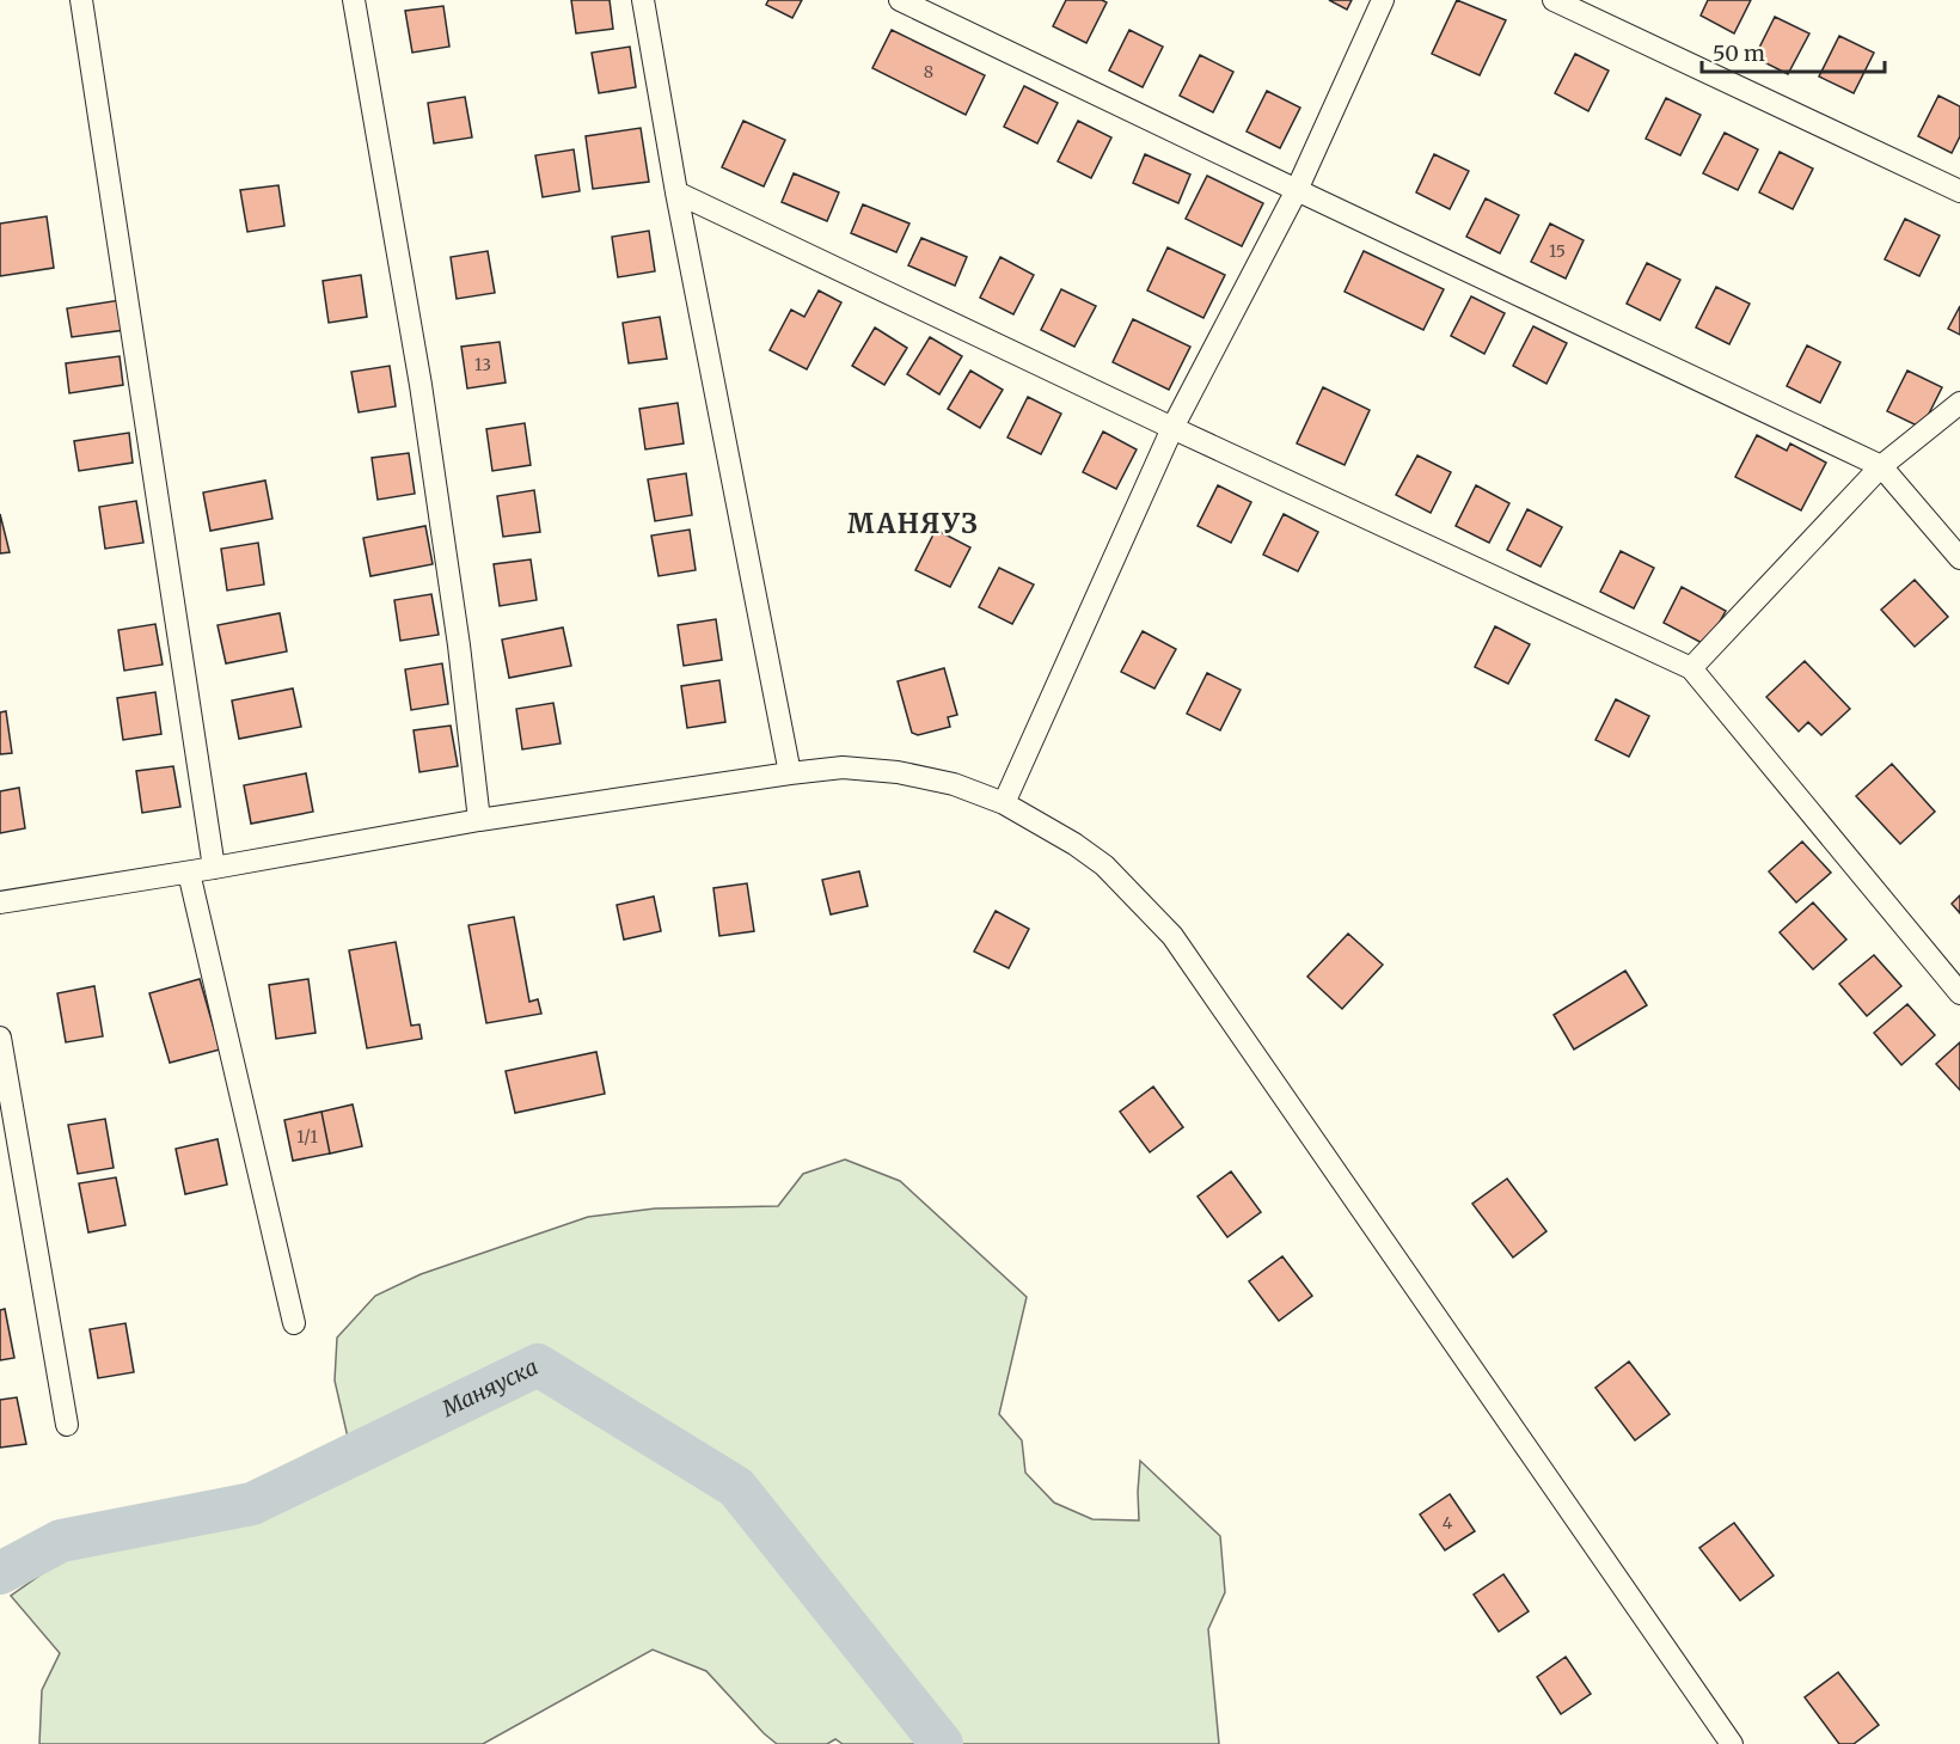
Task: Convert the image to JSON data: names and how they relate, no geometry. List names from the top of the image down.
{
  "districts": ["МАНЯУЗ"],
  "water": ["Маняуска"],
  "house_numbers": [
    "8",
    "15",
    "13",
    "1/1",
    "4"
  ],
  "scale_bar": "50 m"
}
